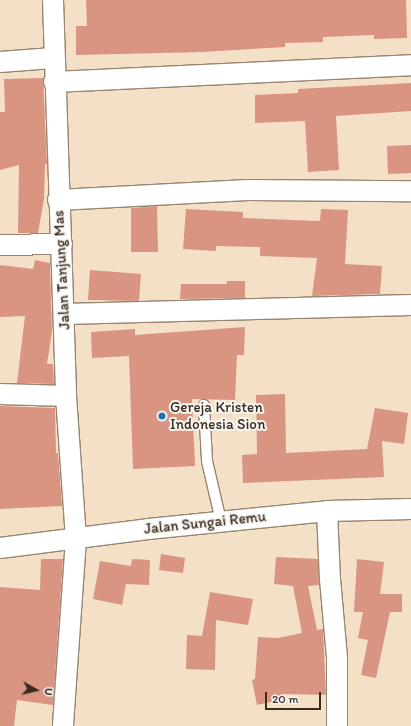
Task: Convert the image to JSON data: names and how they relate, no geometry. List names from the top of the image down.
{
  "streets": {
    "street": ["Jalan Tanjung Mas", "Jalan Sungai Remu"]
  },
  "crossings": [
    ["Jalan Tanjung Mas", "Jalan Sungai Remu"]
  ],
  "places": ["Gereja Kristen Indonesia Sion"],
  "scale_bar": "20 m",
  "north": "right"
}
